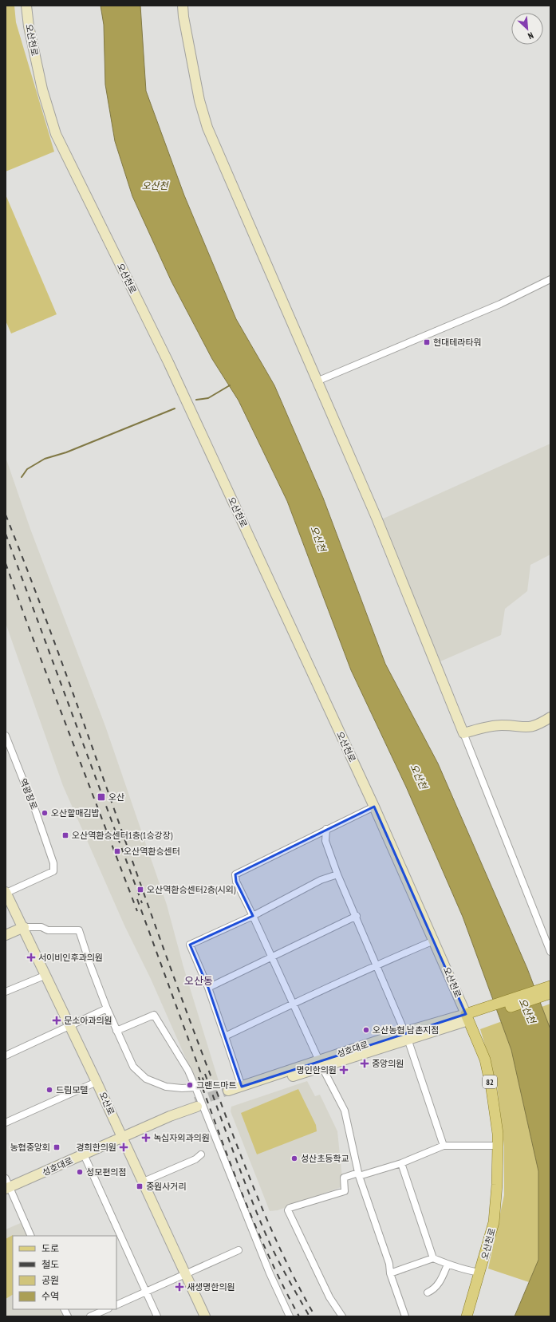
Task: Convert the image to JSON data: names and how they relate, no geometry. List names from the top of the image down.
{
  "streets": {
    "main road": ["오산천로", "성호대로", "82"],
    "street": ["역광장로", "오산로"]
  },
  "crossings": [
    ["오산천로", "성호대로"],
    ["역광장로", "오산로"],
    ["성호대로", "오산로"]
  ],
  "districts": ["오산동"],
  "water": ["오산천"],
  "places": {
    "transit": [
      "현대테라타워",
      "오산",
      "오산역환승센터1층(1승강장)",
      "오산역환승센터",
      "오산역환승센터2층(시외)",
      "농협중앙회",
      "중원사거리"
    ],
    "other": [
      "오산할매김밥",
      "오산농협 남촌지점",
      "그랜드마트",
      "드림모텔",
      "성산초등학교",
      "성모편의점"
    ],
    "health": [
      "서이비인후과의원",
      "문소아과의원",
      "중앙의원",
      "명인한의원",
      "녹십자외과의원",
      "경희한의원",
      "새생명한의원"
    ]
  },
  "legend": [
    "도로",
    "철도",
    "공원",
    "수역"
  ],
  "north": "bottom right"
}
